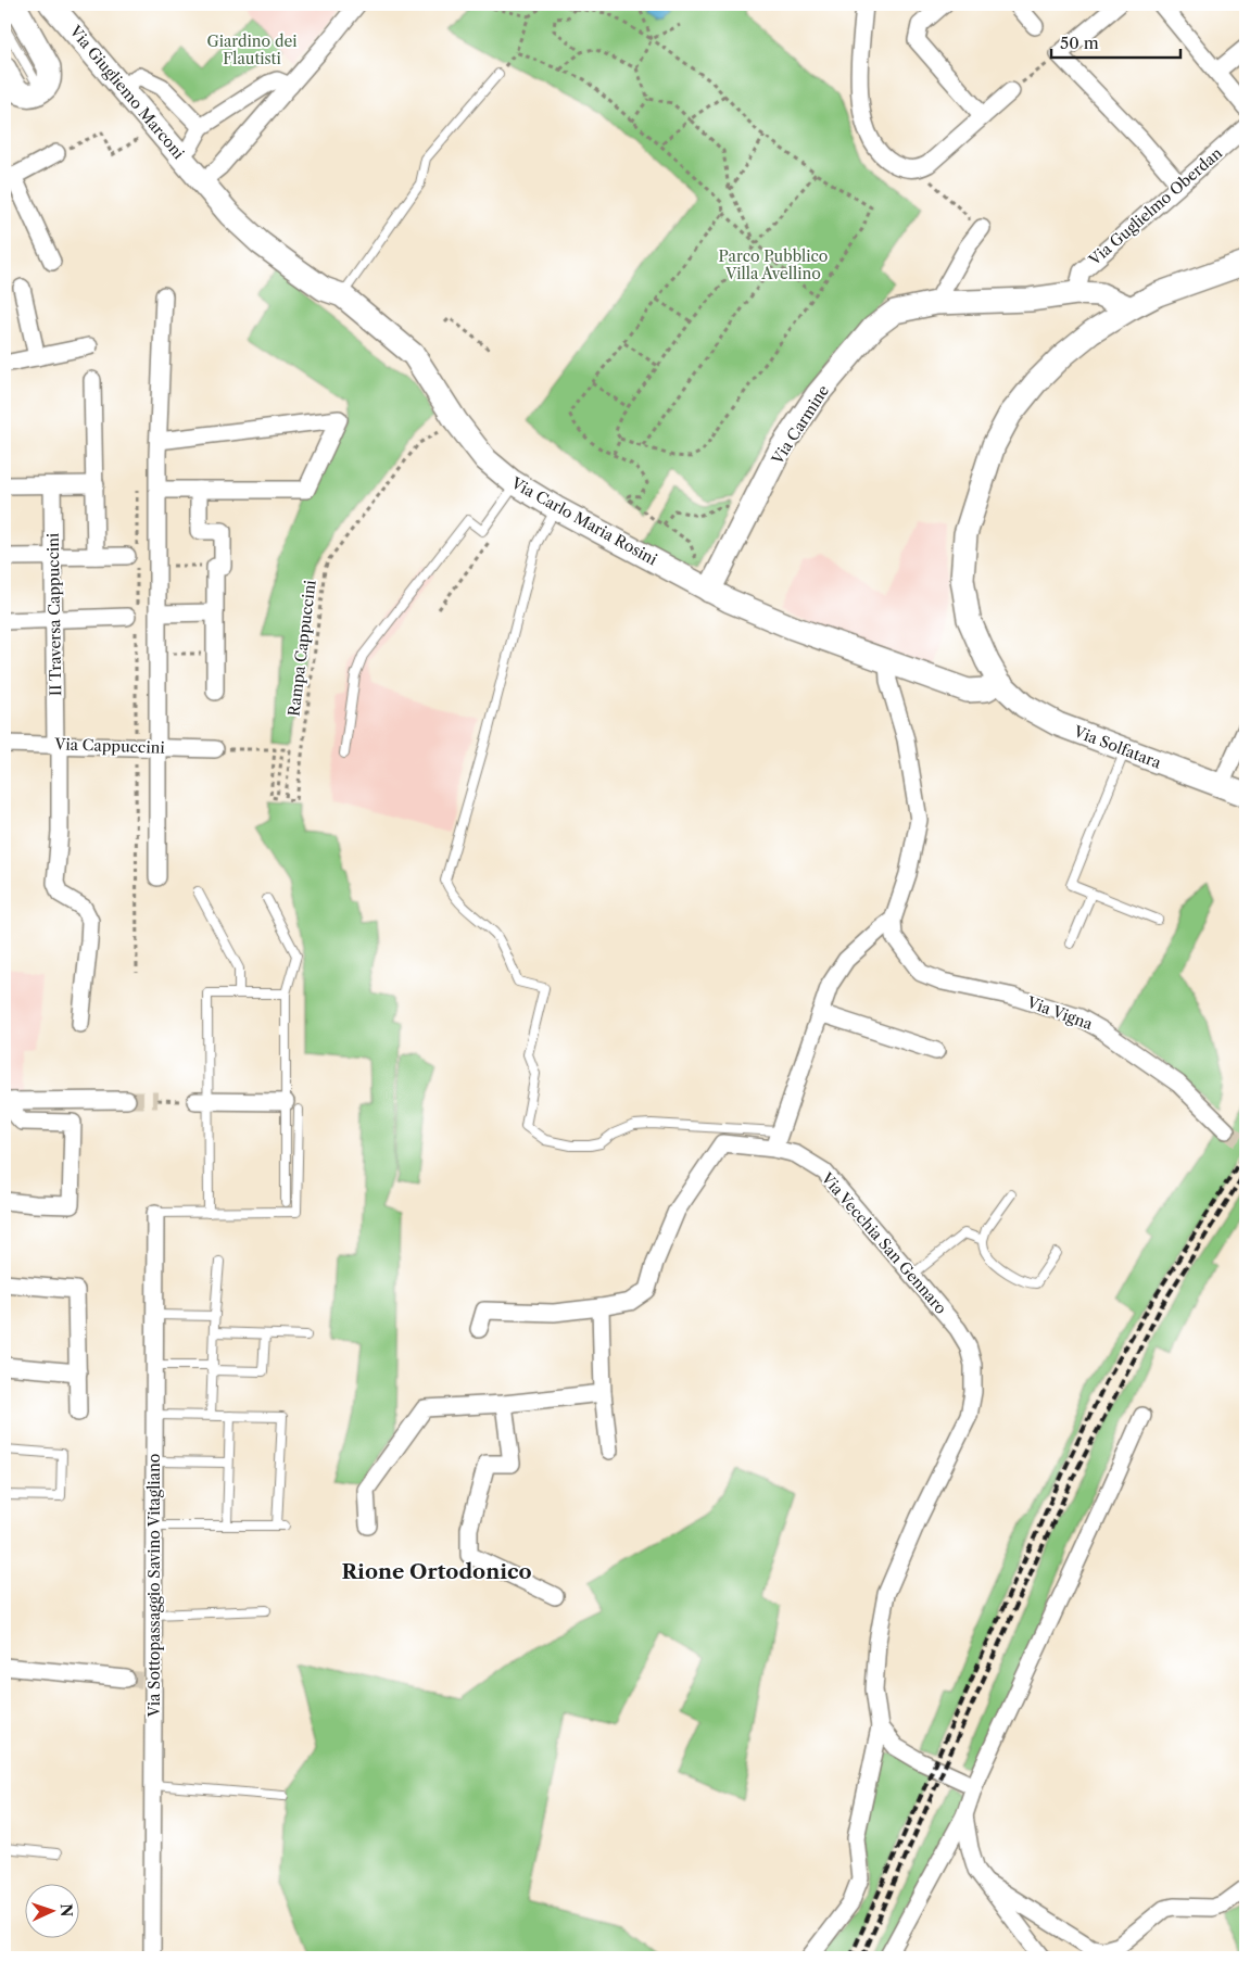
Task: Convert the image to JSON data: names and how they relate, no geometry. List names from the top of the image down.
{
  "streets": {
    "street": [
      "Via Giugliemo Marconi",
      "Via Guglielmo Oberdan",
      "Via Carmine",
      "Via Carlo Maria Rosini",
      "II Traversa Cappuccini",
      "Via Cappuccini",
      "Via Solfatara",
      "Via Vigna",
      "Via Vecchia San Gennaro",
      "Via Sottopassaggio Savino Vitagliano"
    ],
    "path": ["Rampa Cappuccini"]
  },
  "crossings": [
    ["Via Giugliemo Marconi", "Via Carlo Maria Rosini"],
    ["Via Guglielmo Oberdan", "Via Carmine"],
    ["Via Carmine", "Via Carlo Maria Rosini"],
    ["Via Carmine", "Via Solfatara"],
    ["Via Carlo Maria Rosini", "Rampa Cappuccini"],
    ["Via Carlo Maria Rosini", "Via Solfatara"],
    ["II Traversa Cappuccini", "Via Cappuccini"],
    ["Rampa Cappuccini", "Via Cappuccini"]
  ],
  "districts": ["Rione Ortodonico"],
  "parks": ["Giardino dei Flautisti", "Parco Pubblico Villa Avellino"],
  "scale_bar": "50 m",
  "north": "right"
}
